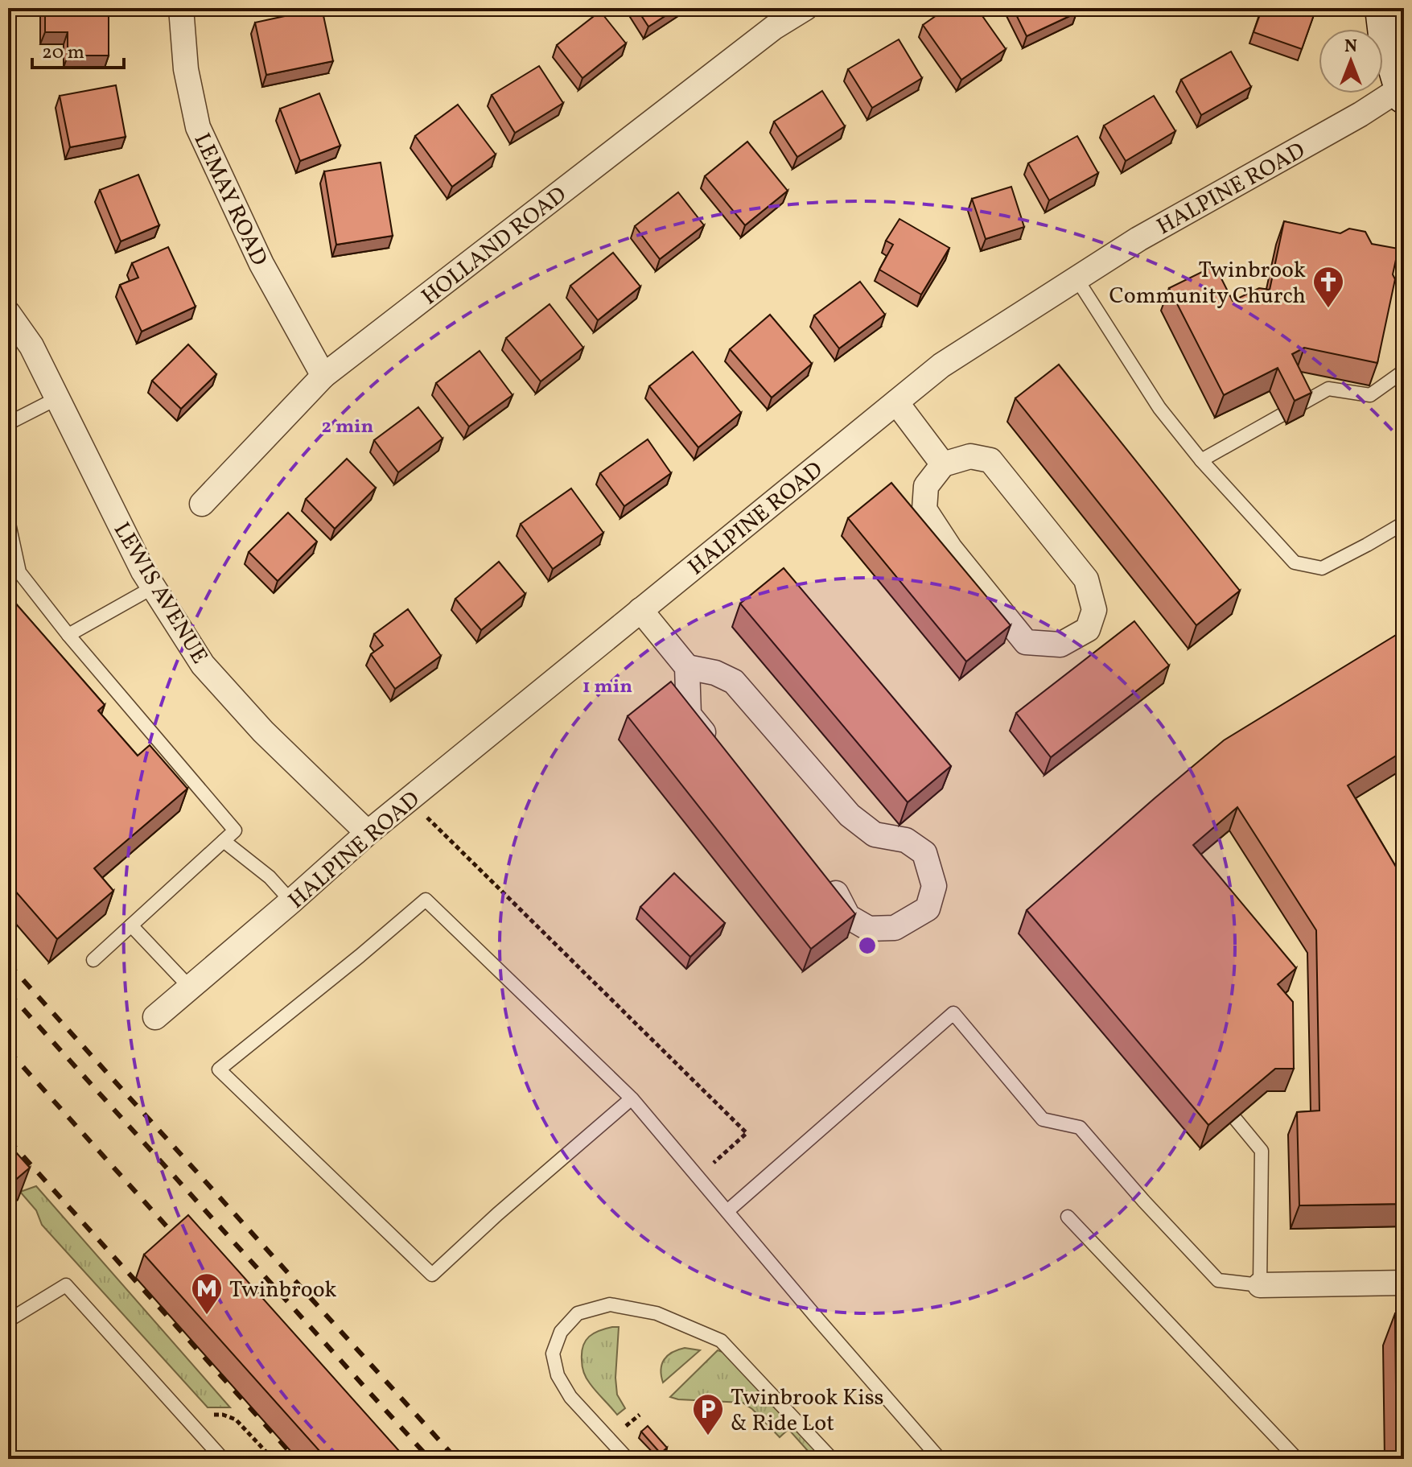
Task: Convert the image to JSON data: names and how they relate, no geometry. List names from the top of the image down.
{
  "streets": {
    "street": [
      "HALPINE ROAD",
      "LEMAY ROAD",
      "HOLLAND ROAD",
      "LEWIS AVENUE"
    ]
  },
  "crossings": [
    ["HALPINE ROAD", "LEWIS AVENUE"],
    ["LEMAY ROAD", "HOLLAND ROAD"]
  ],
  "places": {
    "church": ["Twinbrook Community Church"],
    "metro station": ["Twinbrook"],
    "parking": ["Twinbrook Kiss & Ride Lot"]
  },
  "scale_bar": "20 m",
  "north": "top",
  "rings": ["2 min", "1 min"]
}
